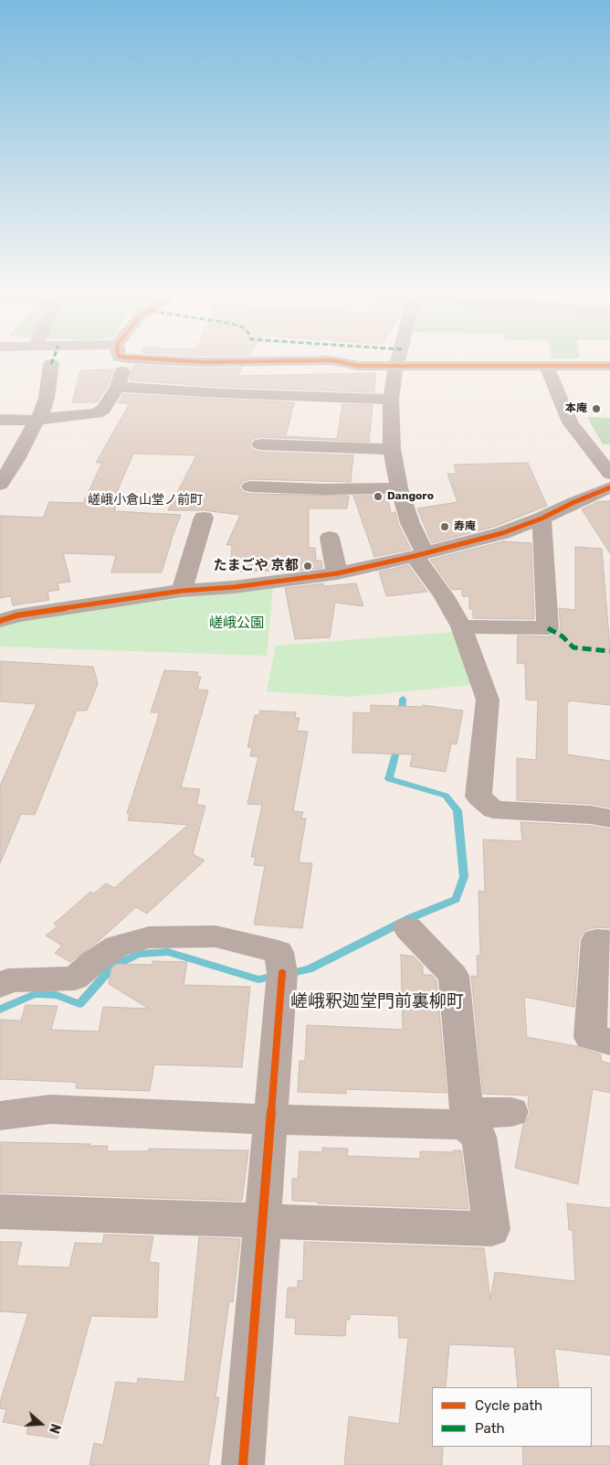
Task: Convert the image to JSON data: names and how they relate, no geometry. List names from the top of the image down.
{
  "districts": ["嵯峨小倉山堂ノ前町", "嵯峨釈迦堂門前裏柳町"],
  "parks": ["嵯峨公園"],
  "places": [
    "本庵",
    "Dangoro",
    "寿庵",
    "たまごや 京都"
  ],
  "legend": ["Cycle path", "Path"],
  "north": "right"
}
